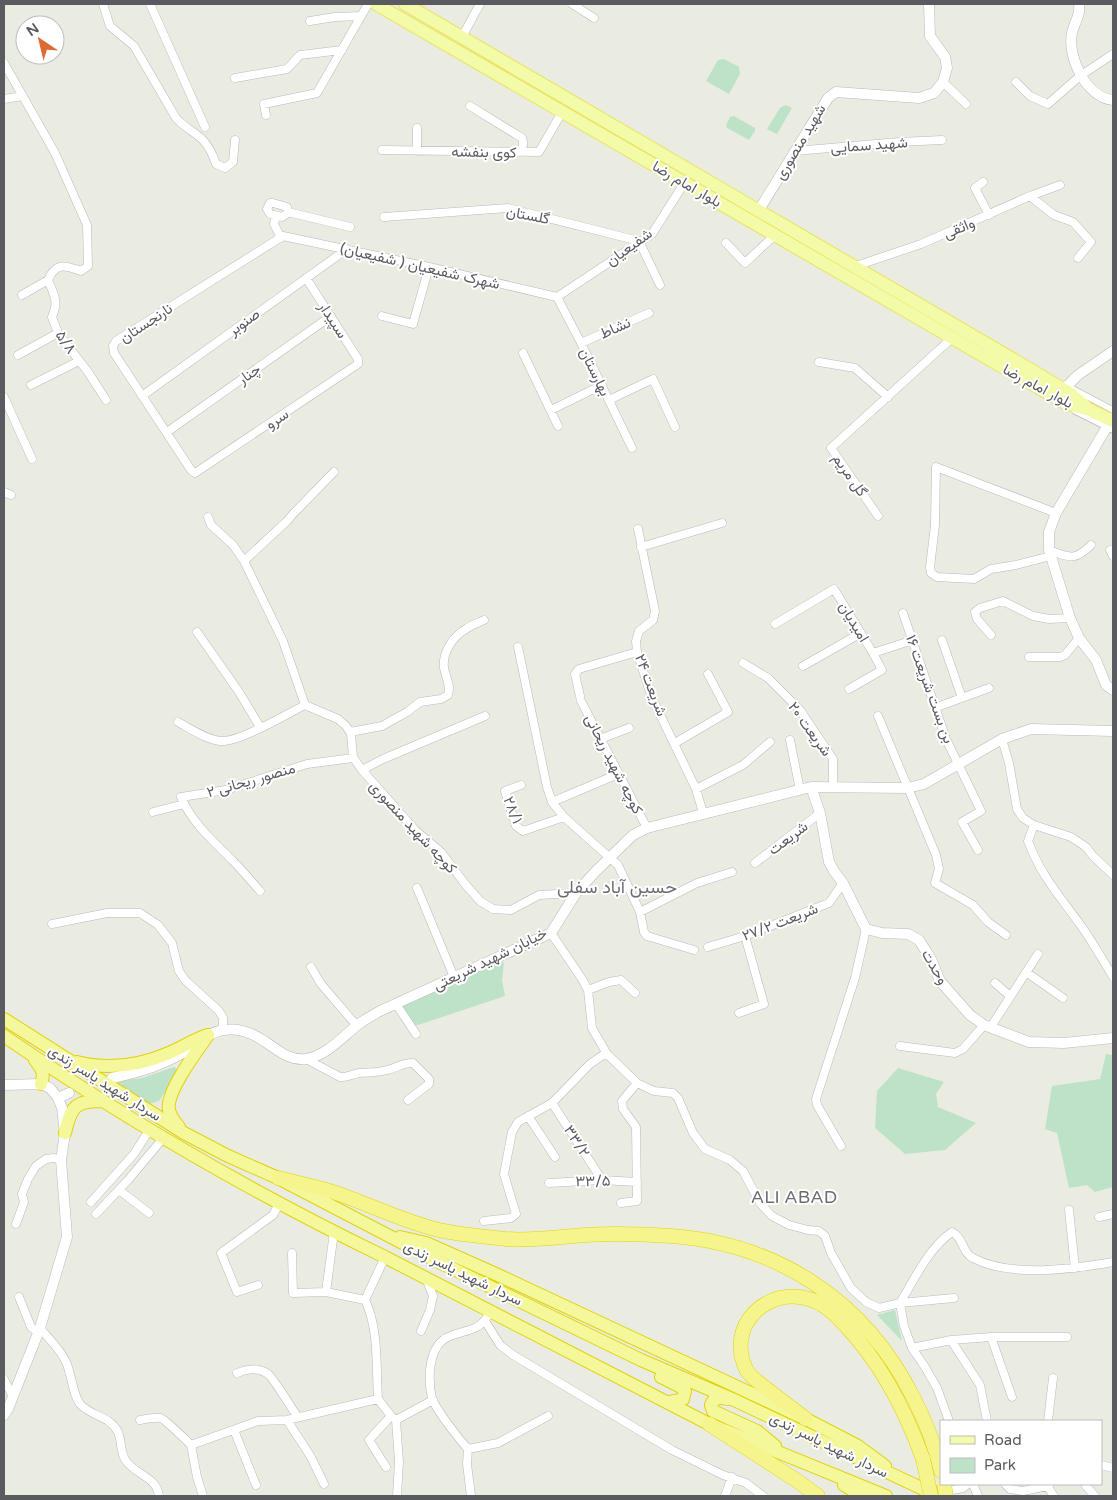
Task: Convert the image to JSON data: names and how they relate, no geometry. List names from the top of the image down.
{
  "streets": {
    "highway": ["سردار شهید یاسر زندی"],
    "main road": ["بلوار امام رضا"],
    "street": [
      "شهید منصوری",
      "شهید سمایی",
      "کوی بنفشه",
      "گلستان",
      "واثقی",
      "شفیعیان",
      "شهرک شفیعیان ( شفیعیان)",
      "سپیدار",
      "صنوبر",
      "نارنجستان",
      "نشاط",
      "۵/۸",
      "بهارستان",
      "چنار",
      "سرو",
      "گل مریم",
      "امیدیان",
      "شریعت ۲۴",
      "بن بست شریعت ۱۶",
      "شریعت ۲۰",
      "کوچه شهید ریحانی",
      "منصور ریحانی ۲",
      "۲۸/۱",
      "کوچه شهید منصوری",
      "شریعت",
      "شریعت ۲۷/۲",
      "خیابان شهید شریعتی",
      "وحدت",
      "۳۳/۲",
      "۳۳/۵"
    ]
  },
  "crossings": [
    ["شهید منصوری", "شهید سمایی"],
    ["شهید منصوری", "بلوار امام رضا"],
    ["کوی بنفشه", "بلوار امام رضا"],
    ["بلوار امام رضا", "واثقی"],
    ["بلوار امام رضا", "شفیعیان"],
    ["گلستان", "شفیعیان"],
    ["شفیعیان", "شهرک شفیعیان ( شفیعیان)"],
    ["شفیعیان", "بهارستان"],
    ["شهرک شفیعیان ( شفیعیان)", "صنوبر"],
    ["شهرک شفیعیان ( شفیعیان)", "نارنجستان"],
    ["شهرک شفیعیان ( شفیعیان)", "بهارستان"],
    ["سپیدار", "صنوبر"],
    ["سپیدار", "چنار"],
    ["سپیدار", "سرو"],
    ["صنوبر", "نارنجستان"],
    ["نارنجستان", "چنار"],
    ["نارنجستان", "سرو"],
    ["نشاط", "بهارستان"],
    ["امیدیان", "بن بست شریعت ۱۶"],
    ["شریعت ۲۴", "کوچه شهید ریحانی"],
    ["شریعت ۲۴", "خیابان شهید شریعتی"],
    ["بن بست شریعت ۱۶", "خیابان شهید شریعتی"],
    ["شریعت ۲۰", "خیابان شهید شریعتی"],
    ["کوچه شهید ریحانی", "خیابان شهید شریعتی"],
    ["منصور ریحانی ۲", "کوچه شهید منصوری"],
    ["کوچه شهید منصوری", "خیابان شهید شریعتی"],
    ["۳۳/۲", "۳۳/۵"]
  ],
  "districts": ["حسین آباد سفلی", "ALI ABAD"],
  "legend": ["Road", "Park"],
  "north": "top left"
}
